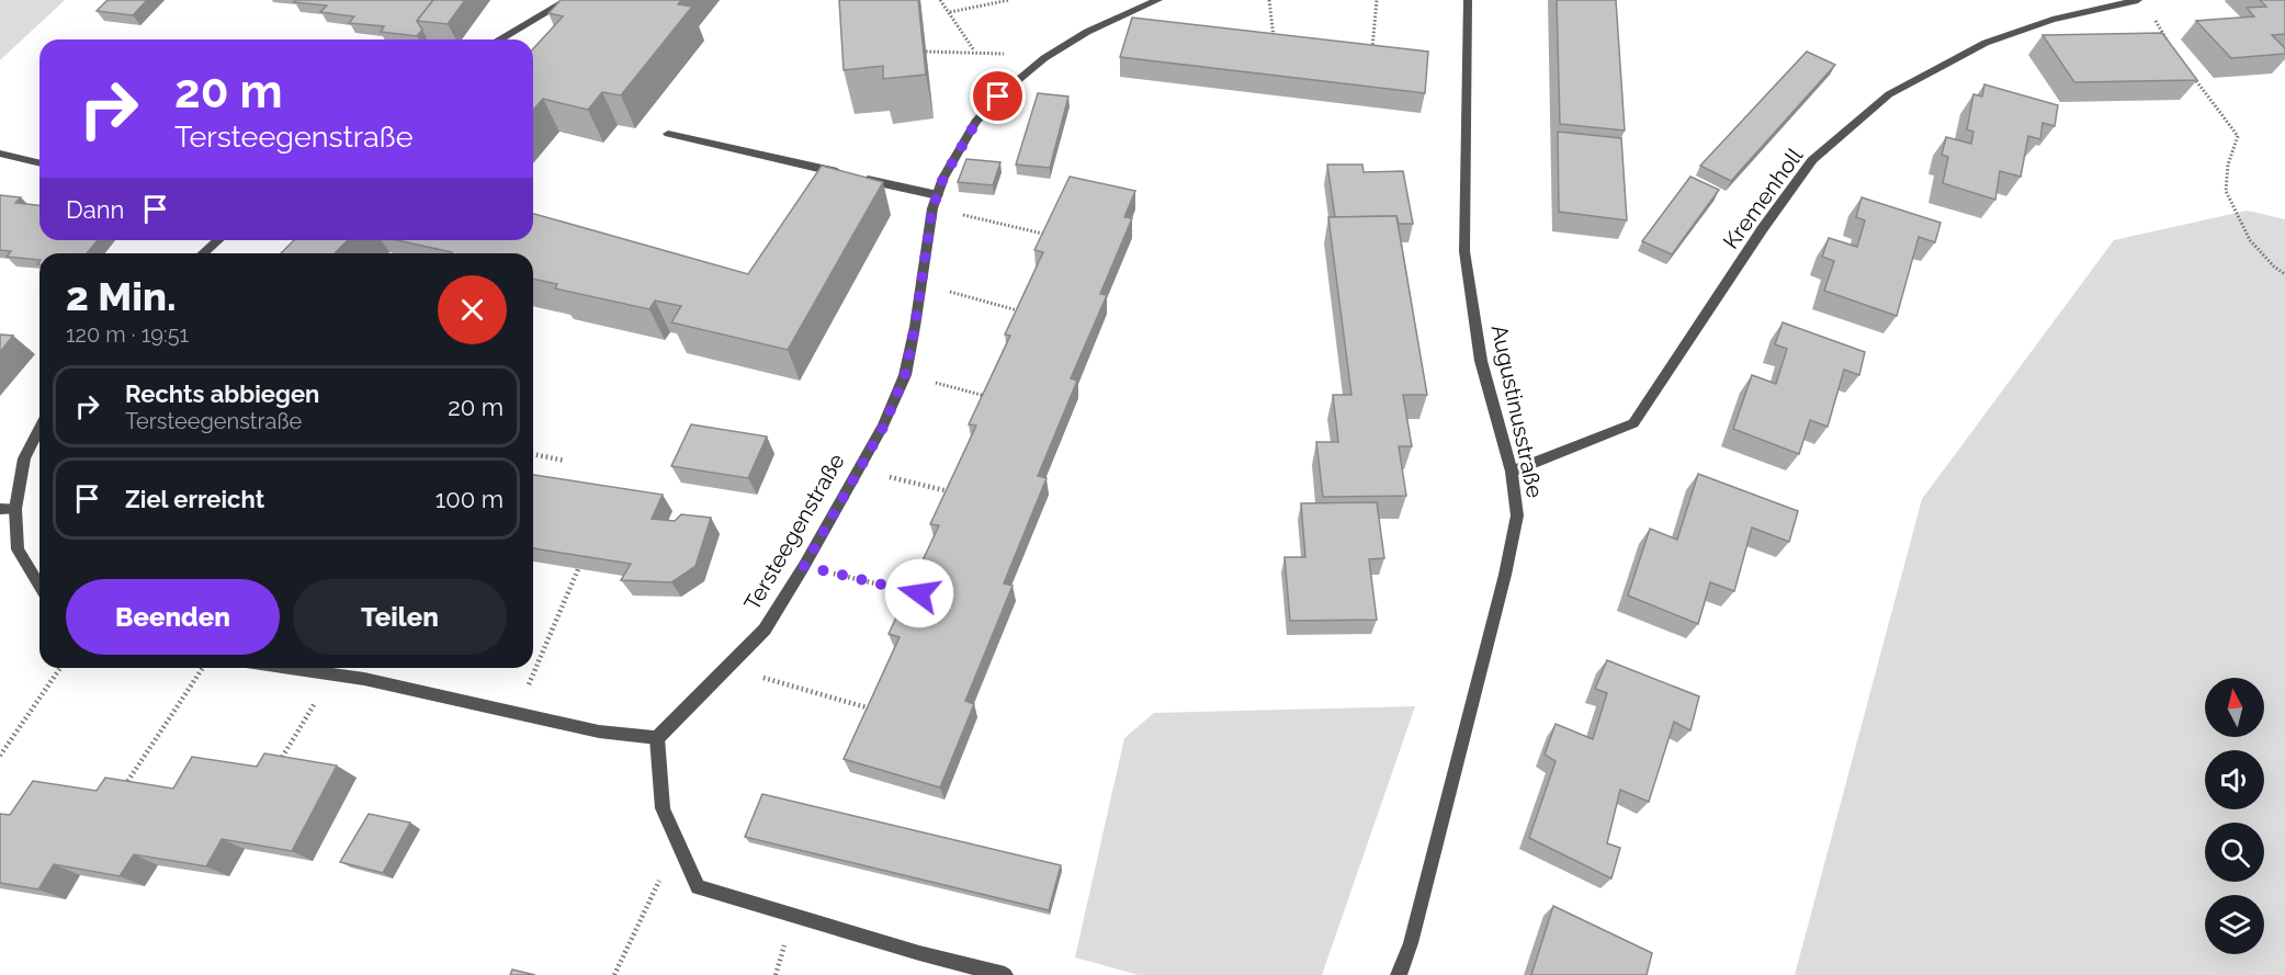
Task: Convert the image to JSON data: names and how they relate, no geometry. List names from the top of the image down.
{
  "streets": {
    "street": ["Kremenholl", "Augustinusstraße", "Tersteegenstraße"]
  },
  "crossings": [
    ["Kremenholl", "Augustinusstraße"]
  ],
  "north": "top",
  "page": {
    "turn": ["20 m", "Tersteegenstraße"],
    "then": "Dann",
    "heading": ["2 Min.", "120 m · 19:51"],
    "list": [
      {
        "name": "Rechts abbiegen",
        "note": "Tersteegenstraße",
        "value": "20 m"
      },
      {
        "name": "Ziel erreicht",
        "value": "100 m"
      }
    ],
    "buttons": ["Beenden", "Teilen"]
  }
}
